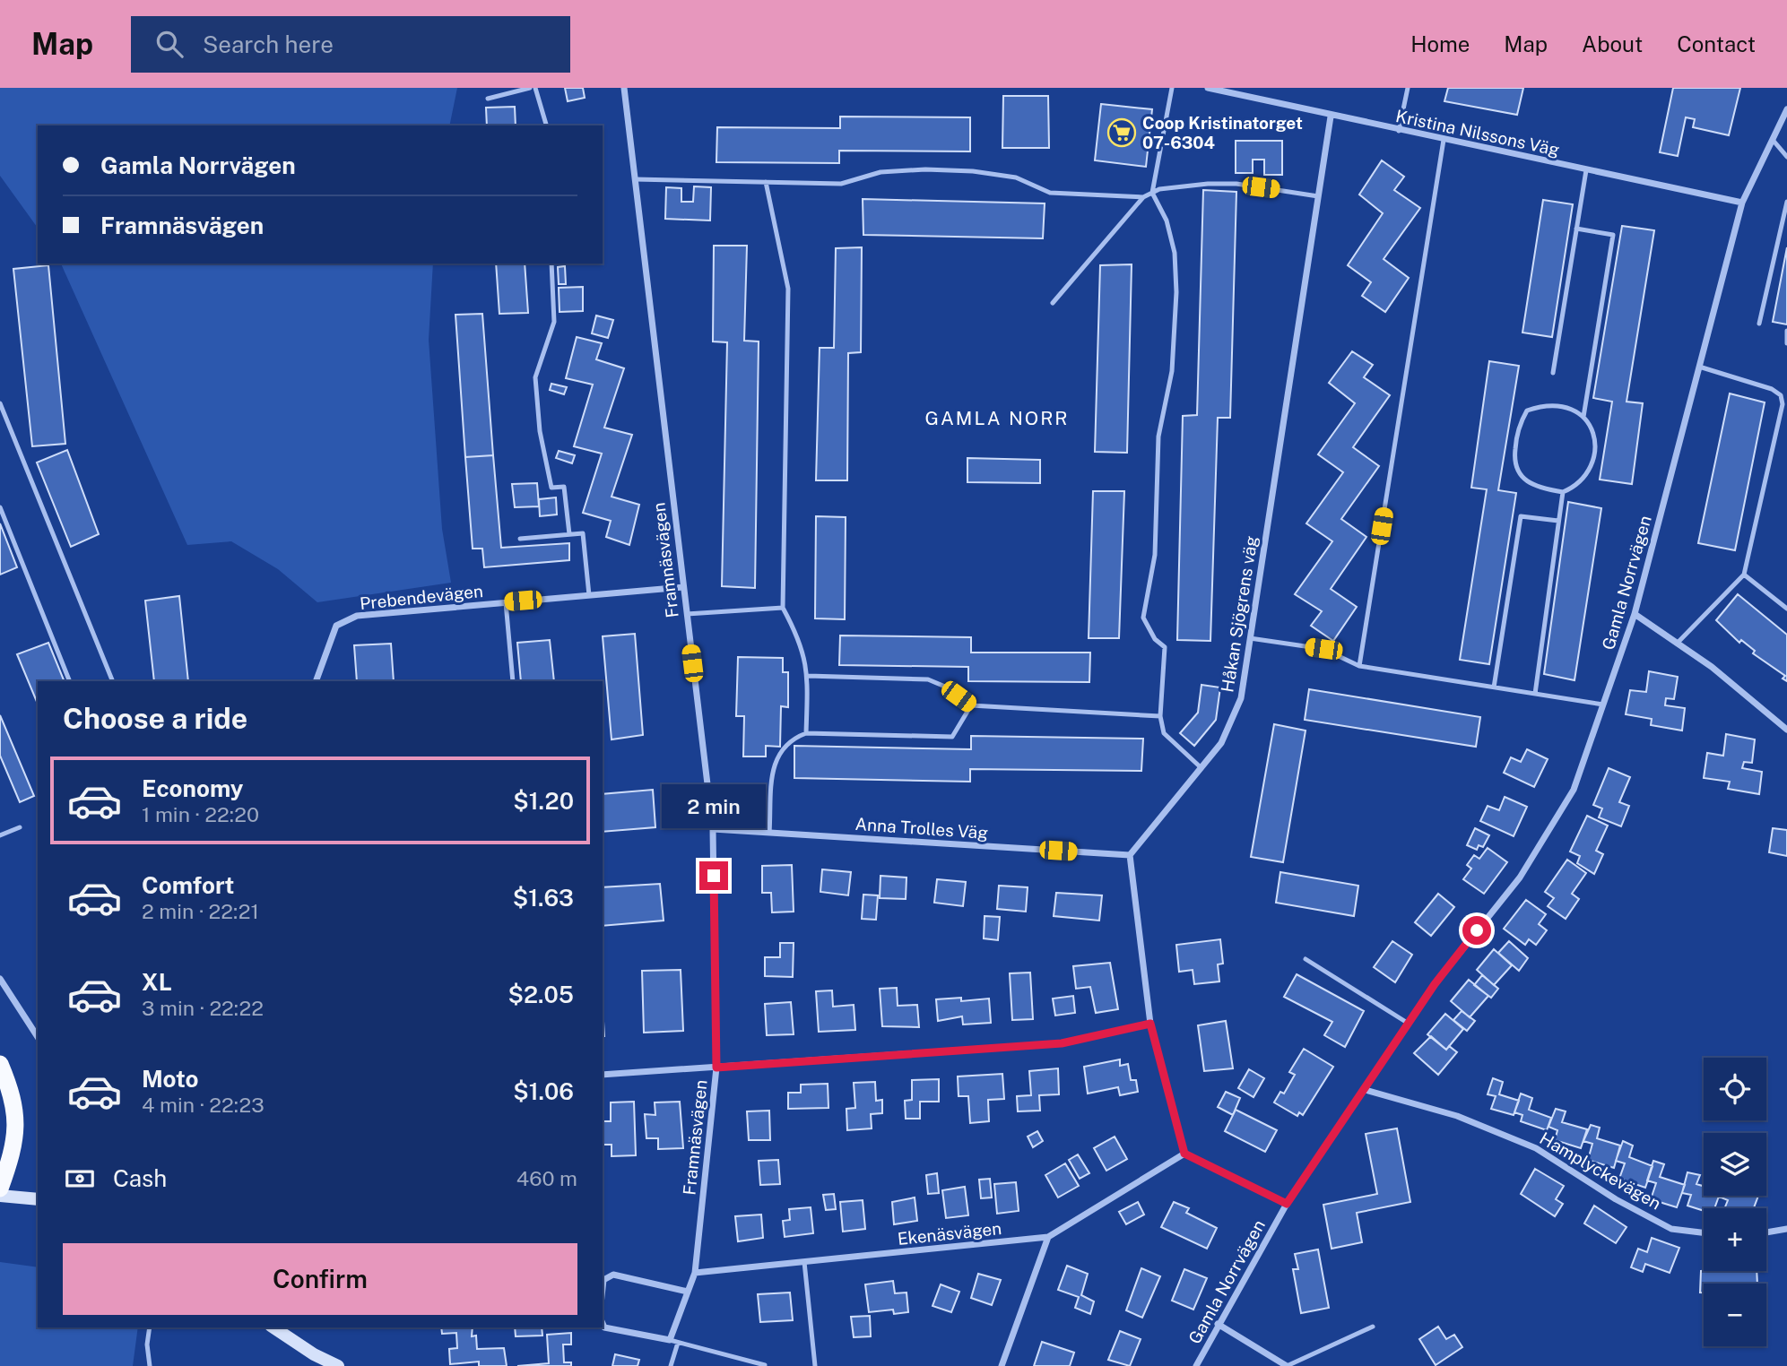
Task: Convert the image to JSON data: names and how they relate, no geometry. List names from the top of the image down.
{
  "streets": {
    "street": [
      "Kristina Nilssons Väg",
      "Framnäsvägen",
      "Gamla Norrvägen",
      "Prebendevägen",
      "Håkan Sjögrens väg",
      "Anna Trolles Väg",
      "Hamplyckevägen",
      "Ekenäsvägen"
    ]
  },
  "crossings": [
    ["Kristina Nilssons Väg", "Gamla Norrvägen"],
    ["Kristina Nilssons Väg", "Håkan Sjögrens väg"],
    ["Framnäsvägen", "Prebendevägen"],
    ["Framnäsvägen", "Anna Trolles Väg"],
    ["Framnäsvägen", "Ekenäsvägen"],
    ["Gamla Norrvägen", "Hamplyckevägen"],
    ["Håkan Sjögrens väg", "Anna Trolles Väg"]
  ],
  "districts": ["GAMLA NORR"],
  "places": {
    "supermarket": ["Coop Kristinatorget 07-6304"]
  },
  "page": {
    "header": "Map",
    "search": "Search here",
    "nav": [
      "Home",
      "Map",
      "About",
      "Contact"
    ],
    "banner": ["Gamla Norrvägen", "Framnäsvägen"],
    "heading": "Choose a ride",
    "list": [
      {
        "name": "Economy",
        "note": "1 min · 22:20",
        "value": "$1.20"
      },
      {
        "name": "Comfort",
        "note": "2 min · 22:21",
        "value": "$1.63"
      },
      {
        "name": "XL",
        "note": "3 min · 22:22",
        "value": "$2.05"
      },
      {
        "name": "Moto",
        "note": "4 min · 22:23",
        "value": "$1.06"
      }
    ],
    "bubble": "2 min",
    "map_buttons": ["+", "−"],
    "pay": ["Cash", "460 m"],
    "buttons": "Confirm"
  }
}
